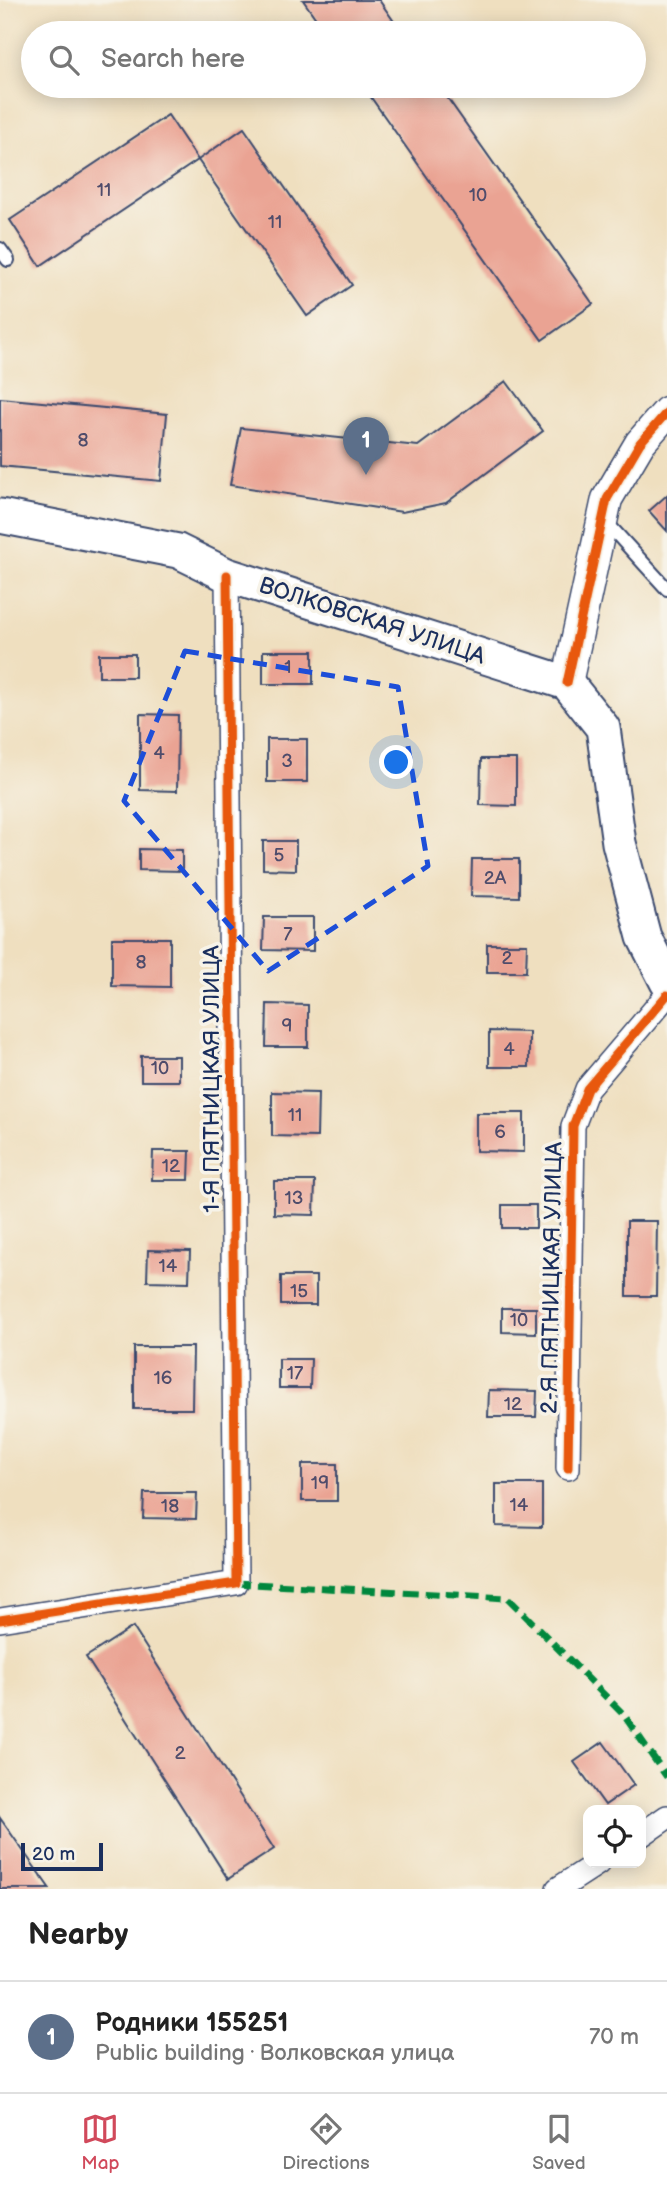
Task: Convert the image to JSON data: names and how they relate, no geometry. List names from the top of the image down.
{
  "streets": {
    "main road": ["ВОЛКОВСКАЯ УЛИЦА"],
    "street": ["1-Я ПЯТНИЦКАЯ УЛИЦА", "2-Я ПЯТНИЦКАЯ УЛИЦА"]
  },
  "crossings": [
    ["ВОЛКОВСКАЯ УЛИЦА", "1-Я ПЯТНИЦКАЯ УЛИЦА"]
  ],
  "house_numbers": [
    "11",
    "10",
    "11",
    "8",
    "1",
    "4",
    "3",
    "5",
    "2А",
    "7",
    "2",
    "8",
    "9",
    "4",
    "10",
    "11",
    "6",
    "12",
    "13",
    "14",
    "15",
    "10",
    "17",
    "16",
    "12",
    "19",
    "14",
    "18",
    "2"
  ],
  "scale_bar": "20 m",
  "page": {
    "search": "Search here",
    "pins": "1",
    "scale": "20 m",
    "heading": "Nearby",
    "list": [
      {
        "mark": "1",
        "name": "Родники 155251",
        "note": "Public building · Волковская улица",
        "value": "70 m"
      }
    ],
    "nav": ["Map", "Directions", "Saved"]
  }
}
